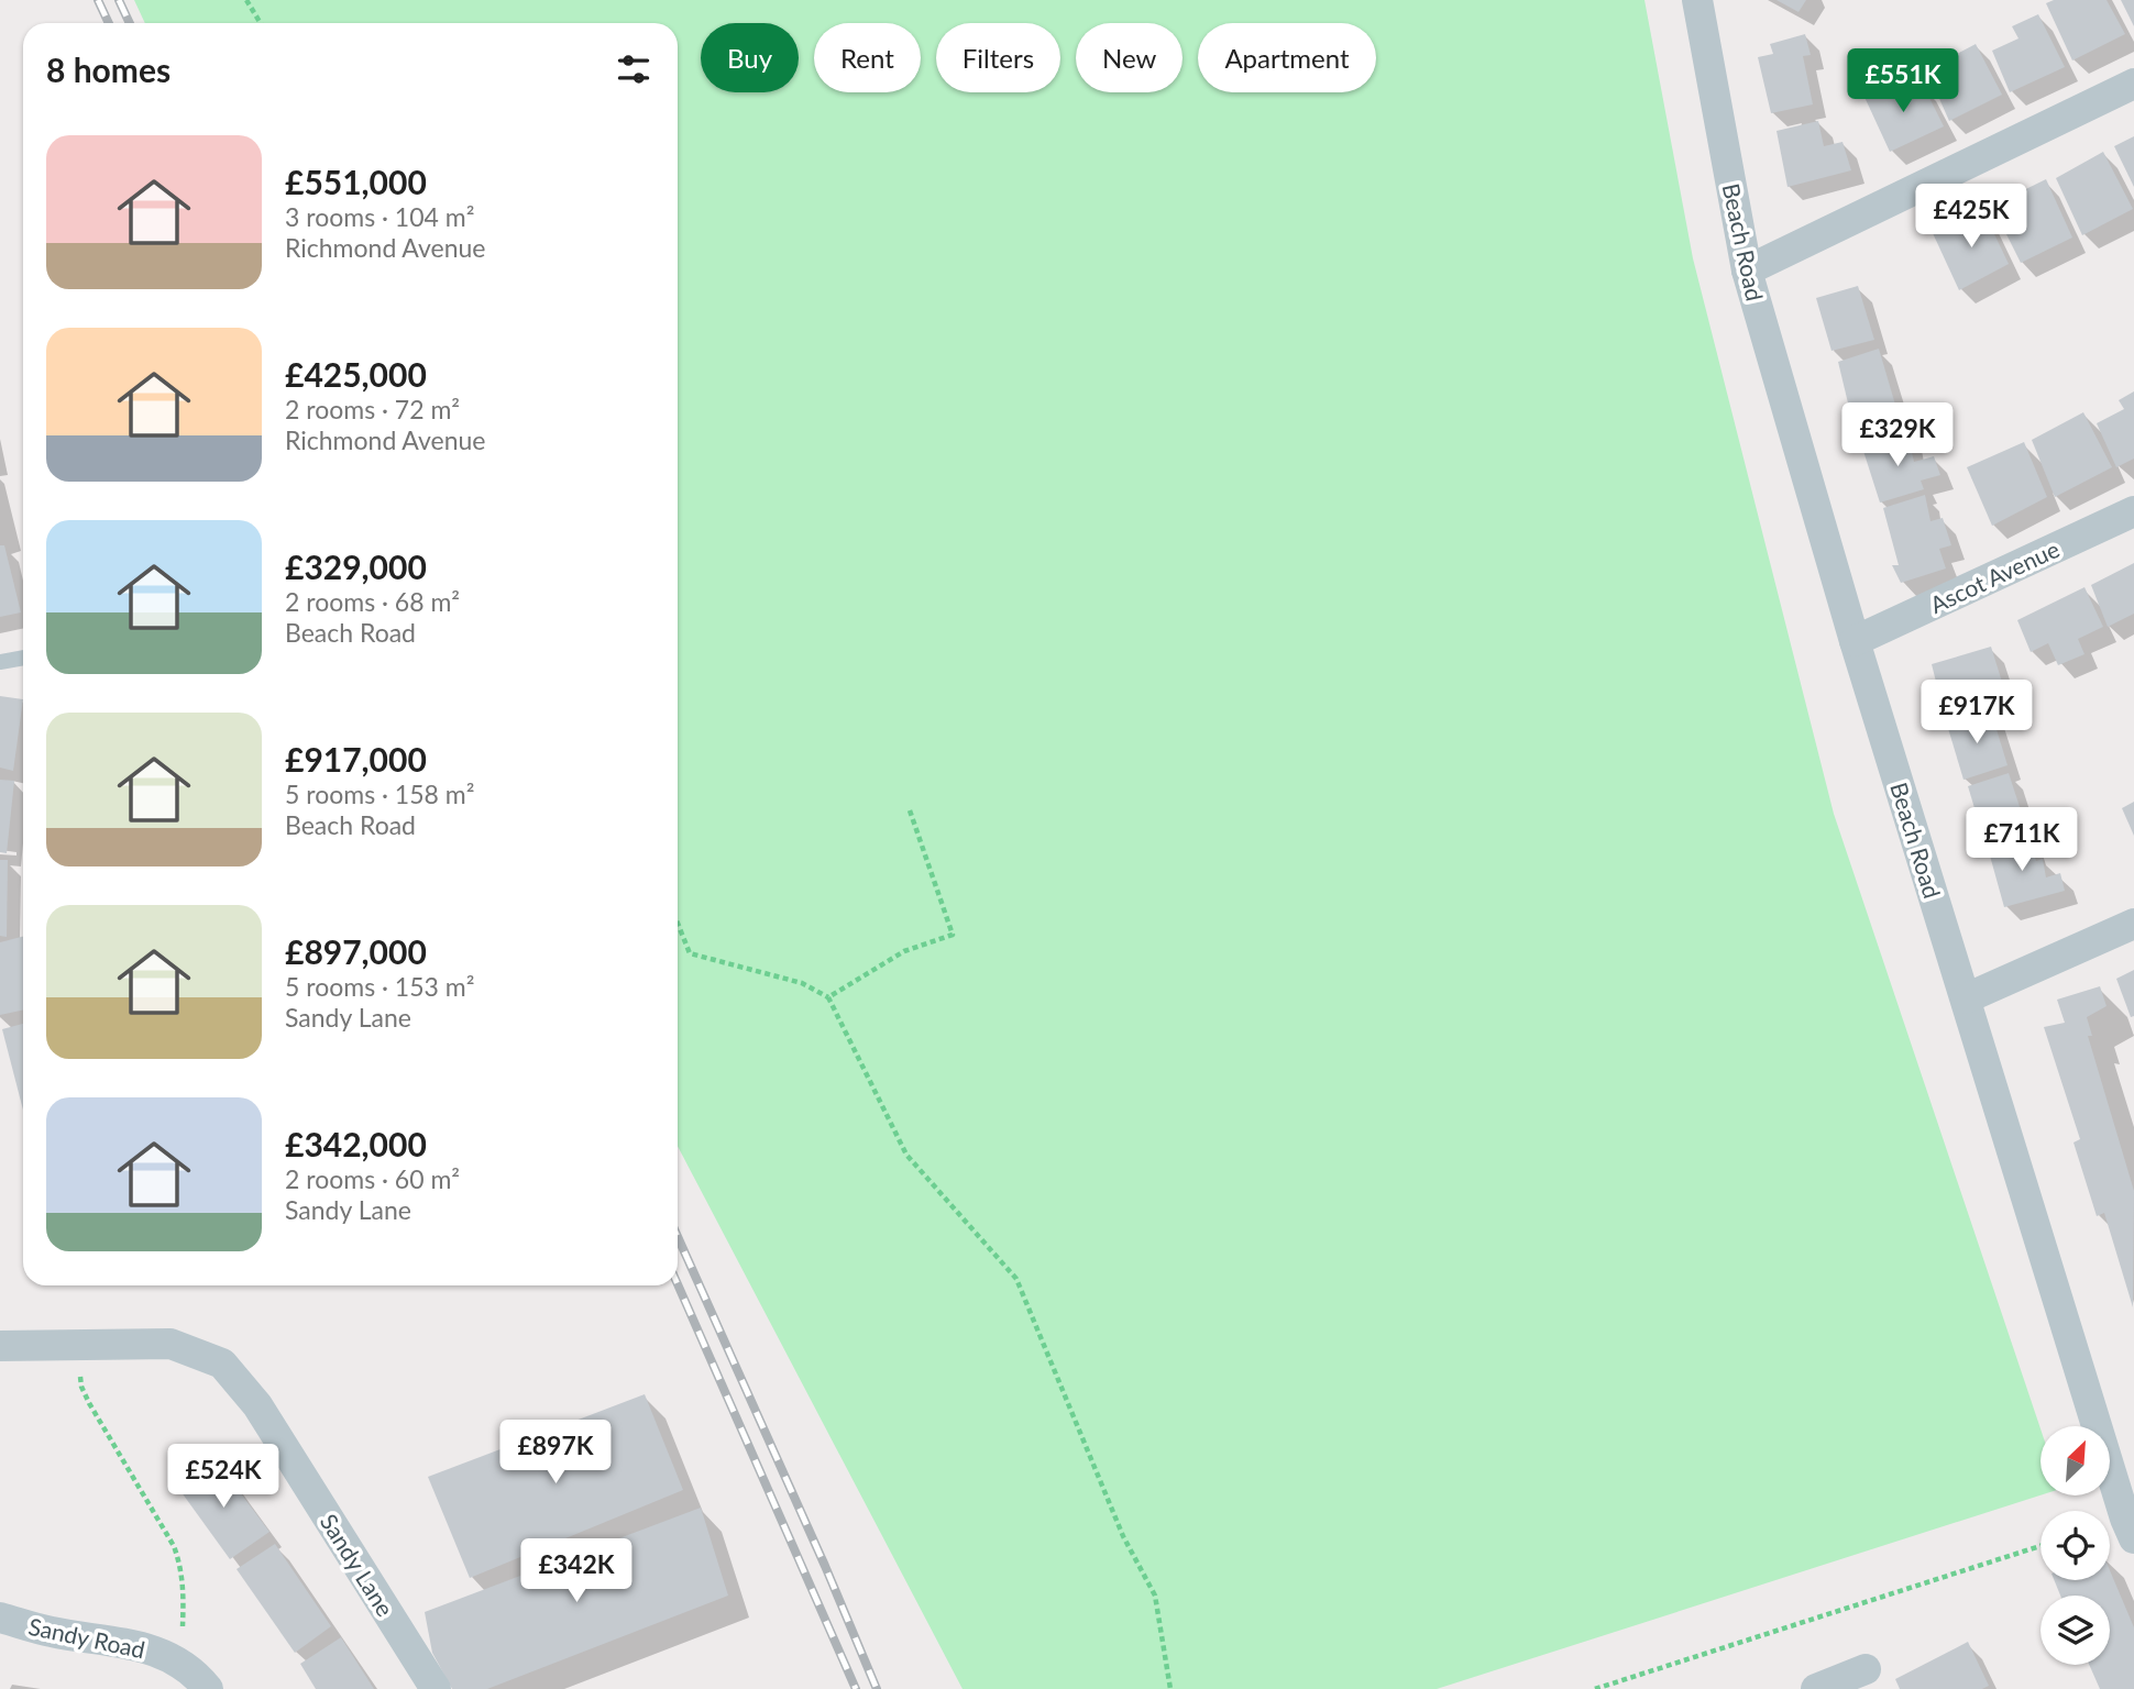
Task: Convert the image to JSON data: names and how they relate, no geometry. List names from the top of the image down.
{
  "streets": {
    "street": [
      "Beach Road",
      "Ascot Avenue",
      "Sandy Lane",
      "Sandy Road"
    ]
  },
  "crossings": [
    ["Beach Road", "Ascot Avenue"]
  ],
  "north": "top right",
  "page": {
    "chip": [
      "Buy",
      "Rent",
      "Filters",
      "New",
      "Apartment"
    ],
    "heading": "8 homes",
    "price": [
      "£551K",
      "£425K",
      "£329K",
      "£917K",
      "£711K",
      "£897K",
      "£524K",
      "£342K"
    ],
    "list": [
      {
        "name": "£551,000",
        "note": "3 rooms · 104 m² · Richmond Avenue"
      },
      {
        "name": "£425,000",
        "note": "2 rooms · 72 m² · Richmond Avenue"
      },
      {
        "name": "£329,000",
        "note": "2 rooms · 68 m² · Beach Road"
      },
      {
        "name": "£917,000",
        "note": "5 rooms · 158 m² · Beach Road"
      },
      {
        "name": "£897,000",
        "note": "5 rooms · 153 m² · Sandy Lane"
      },
      {
        "name": "£342,000",
        "note": "2 rooms · 60 m² · Sandy Lane"
      }
    ]
  }
}
